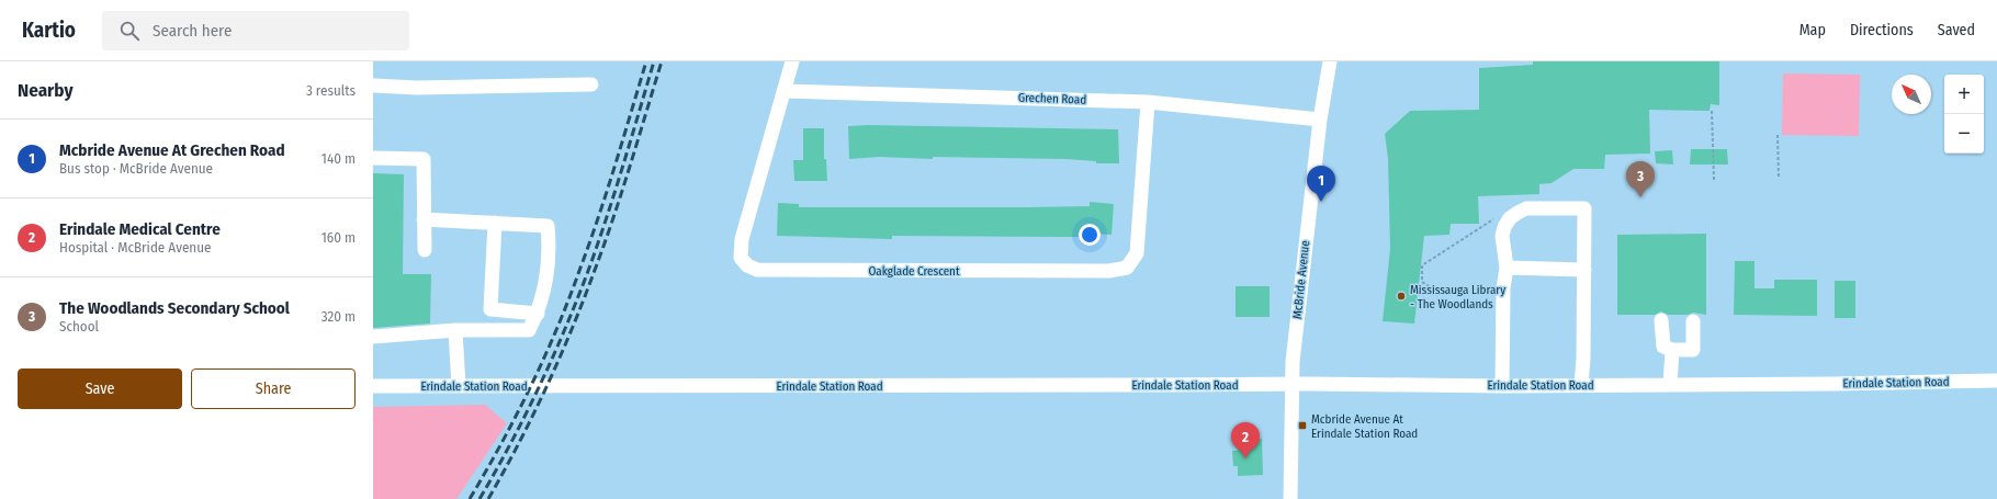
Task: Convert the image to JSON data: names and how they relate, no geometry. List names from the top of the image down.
{
  "streets": {
    "street": [
      "Grechen Road",
      "Oakglade Crescent",
      "McBride Avenue",
      "Erindale Station Road"
    ]
  },
  "crossings": [
    ["Grechen Road", "Oakglade Crescent"],
    ["Grechen Road", "McBride Avenue"],
    ["McBride Avenue", "Erindale Station Road"]
  ],
  "places": {
    "other": ["Mississauga Library - The Woodlands"],
    "transit": ["Mcbride Avenue At Erindale Station Road"]
  },
  "north": "top left",
  "page": {
    "header": "Kartio",
    "search": "Search here",
    "nav": ["Map", "Directions", "Saved"],
    "heading": ["Nearby", "3 results"],
    "map_buttons": ["+", "−"],
    "list": [
      {
        "mark": "1",
        "name": "Mcbride Avenue At Grechen Road",
        "note": "Bus stop · McBride Avenue",
        "value": "140 m"
      },
      {
        "mark": "2",
        "name": "Erindale Medical Centre",
        "note": "Hospital · McBride Avenue",
        "value": "160 m"
      },
      {
        "mark": "3",
        "name": "The Woodlands Secondary School",
        "note": "School",
        "value": "320 m"
      }
    ],
    "pins": ["3", "1", "2"],
    "buttons": ["Save", "Share"]
  }
}
